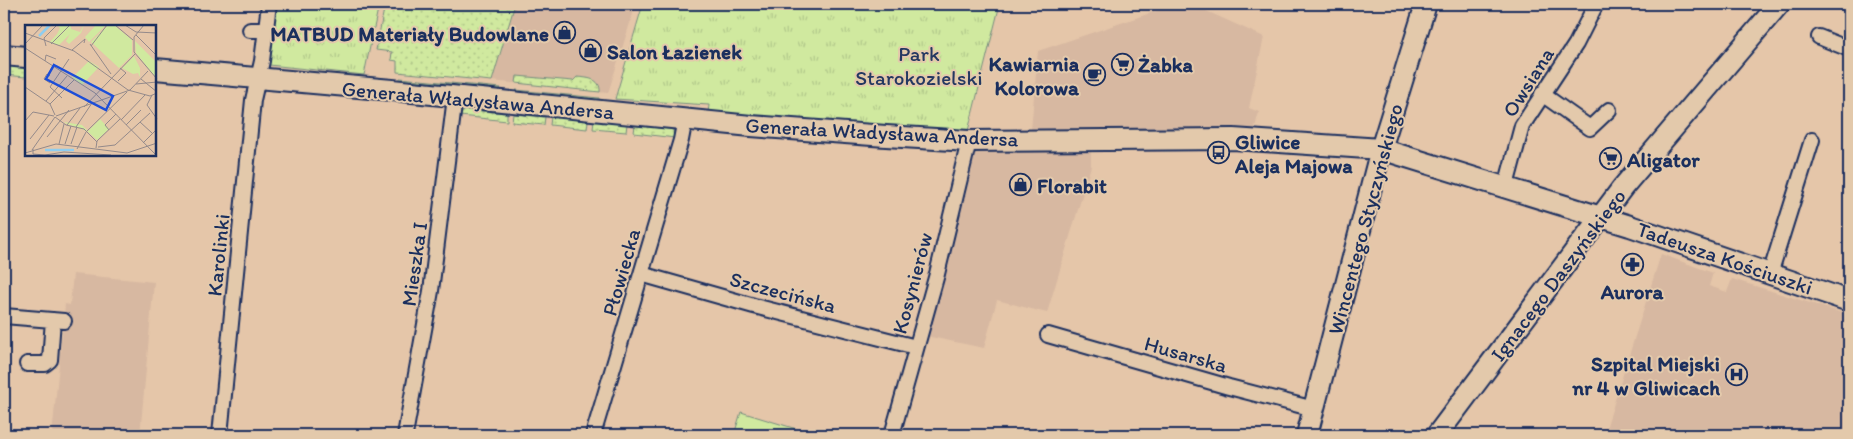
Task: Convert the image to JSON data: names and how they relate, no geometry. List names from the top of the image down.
{
  "streets": {
    "street": [
      "Owsiana",
      "Generała Władysława Andersa",
      "Wincentego Styczyńskiego",
      "Karolinki",
      "Tadeusza Kościuszki",
      "Mieszka I",
      "Płowiecka",
      "Ignacego Daszyńskiego",
      "Kosynierów",
      "Szczecińska",
      "Husarska"
    ]
  },
  "crossings": [
    ["Owsiana", "Generała Władysława Andersa"],
    ["Generała Władysława Andersa", "Wincentego Styczyńskiego"],
    ["Generała Władysława Andersa", "Karolinki"],
    ["Generała Władysława Andersa", "Tadeusza Kościuszki"],
    ["Generała Władysława Andersa", "Mieszka I"],
    ["Generała Władysława Andersa", "Płowiecka"],
    ["Generała Władysława Andersa", "Ignacego Daszyńskiego"],
    ["Generała Władysława Andersa", "Kosynierów"],
    ["Wincentego Styczyńskiego", "Husarska"],
    ["Tadeusza Kościuszki", "Ignacego Daszyńskiego"],
    ["Płowiecka", "Szczecińska"],
    ["Kosynierów", "Szczecińska"]
  ],
  "parks": ["Park Starokozielski"],
  "places": {
    "shop": ["MATBUD Materiały Budowlane", "Salon Łazienek", "Florabit"],
    "supermarket": ["Żabka", "Aligator"],
    "cafe": ["Kawiarnia Kolorowa"],
    "bus stop": ["Gliwice Aleja Majowa"],
    "pharmacy": ["Aurora"],
    "hospital": ["Szpital Miejski nr 4 w Gliwicach"]
  }
}
